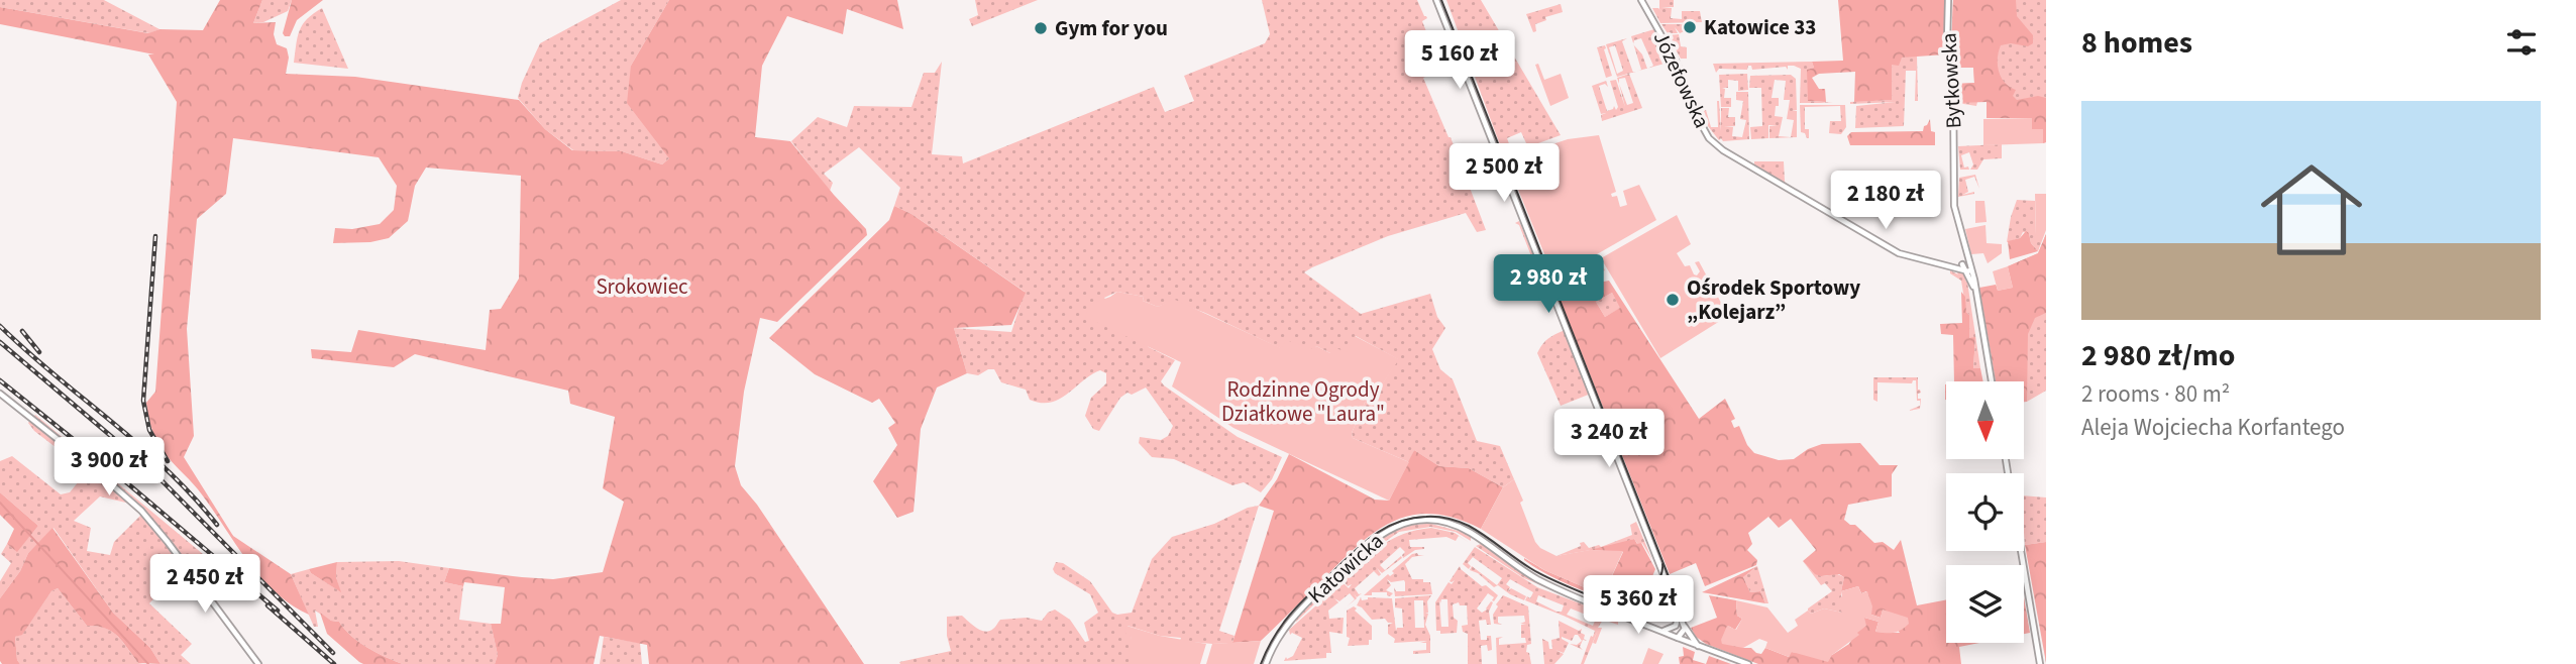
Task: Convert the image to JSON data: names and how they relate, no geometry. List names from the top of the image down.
{
  "streets": {
    "street": ["Józefowska", "Bytkowska", "Katowicka"]
  },
  "crossings": [
    ["Józefowska", "Bytkowska"]
  ],
  "parks": ["Srokowiec", "Rodzinne Ogrody Działkowe \"Laura\""],
  "places": ["Katowice 33", "Gym for you", "Ośrodek Sportowy „Kolejarz”"],
  "north": "bottom",
  "page": {
    "heading": "8 homes",
    "price": [
      "5 160 zł",
      "2 500 zł",
      "2 180 zł",
      "2 980 zł",
      "3 240 zł",
      "3 900 zł",
      "2 450 zł",
      "5 360 zł"
    ],
    "list": [
      {
        "name": "2 980 zł/mo",
        "note": "2 rooms · 80 m² · Aleja Wojciecha Korfantego"
      }
    ]
  }
}
